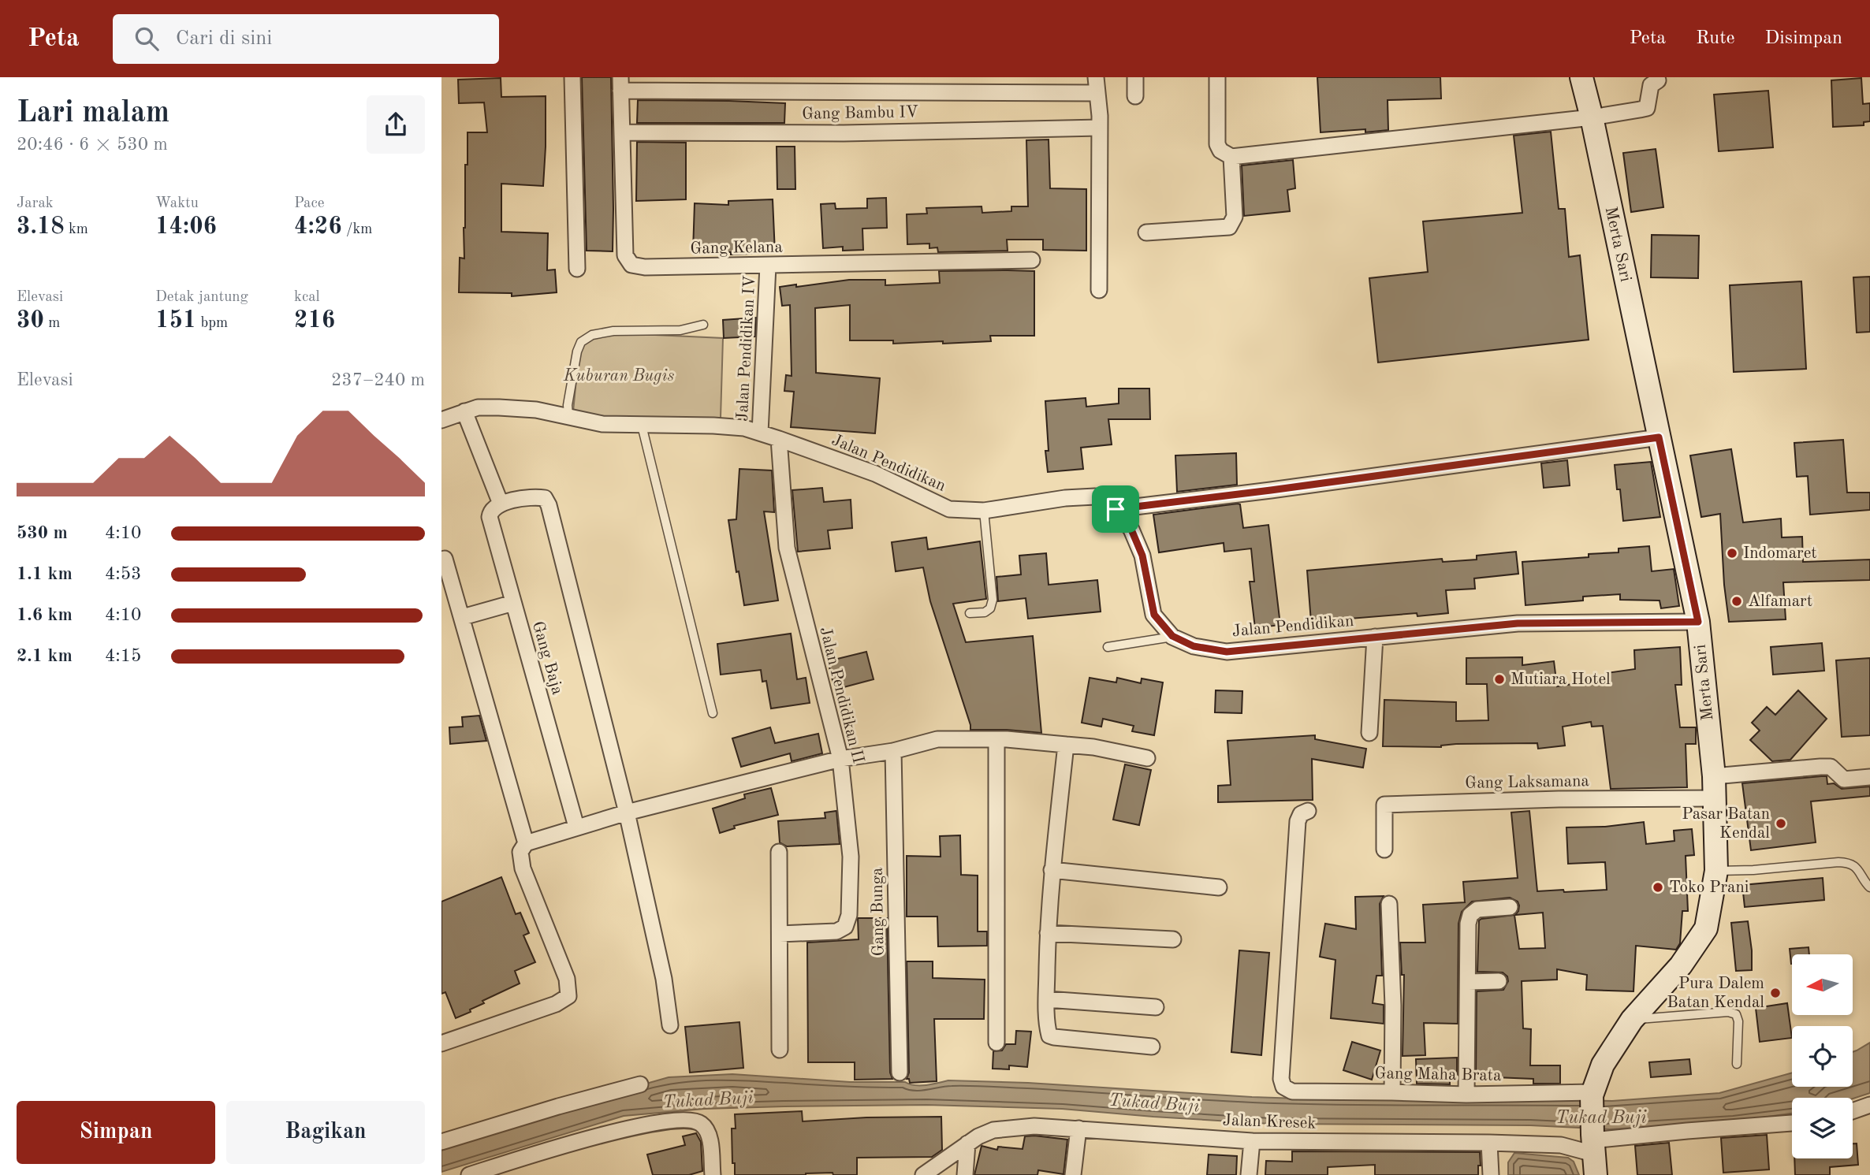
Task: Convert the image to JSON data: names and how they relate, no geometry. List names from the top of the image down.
{
  "streets": {
    "street": [
      "Gang Bambu IV",
      "Merta Sari",
      "Gang Kelana",
      "Jalan Pendidikan IV",
      "Jalan Pendidikan",
      "Gang Baja",
      "Jalan Pendidikan II",
      "Gang Laksamana",
      "Gang Bunga",
      "Gang Maha Brata",
      "Jalan Kresek"
    ]
  },
  "crossings": [
    ["Gang Bambu IV", "Gang Kelana"],
    ["Merta Sari", "Jalan Pendidikan"],
    ["Merta Sari", "Gang Laksamana"],
    ["Merta Sari", "Gang Maha Brata"],
    ["Gang Kelana", "Jalan Pendidikan IV"],
    ["Jalan Pendidikan IV", "Jalan Pendidikan"],
    ["Jalan Pendidikan", "Jalan Pendidikan II"]
  ],
  "water": ["Tukad Buji"],
  "parks": ["Kuburan Bugis"],
  "places": [
    "Indomaret",
    "Alfamart",
    "Mutiara Hotel",
    "Pasar Batan Kendal",
    "Toko Prani",
    "Pura Dalem Batan Kendal"
  ],
  "north": "left",
  "page": {
    "header": "Peta",
    "search": "Cari di sini",
    "nav": ["Peta", "Rute", "Disimpan"],
    "heading": ["Lari malam", "20:46 · 6 × 530 m"],
    "stats": [
      ["Jarak", "3.18 km"],
      ["Waktu", "14:06"],
      ["Pace", "4:26 /km"],
      ["Elevasi", "30 m"],
      ["Detak jantung", "151 bpm"],
      ["kcal", "216"]
    ],
    "chart": ["Elevasi", "237–240 m"],
    "list": [
      {
        "name": "530 m",
        "note": "4:10"
      },
      {
        "name": "1.1 km",
        "note": "4:53"
      },
      {
        "name": "1.6 km",
        "note": "4:10"
      },
      {
        "name": "2.1 km",
        "note": "4:15"
      }
    ],
    "buttons": ["Simpan", "Bagikan"]
  }
}
